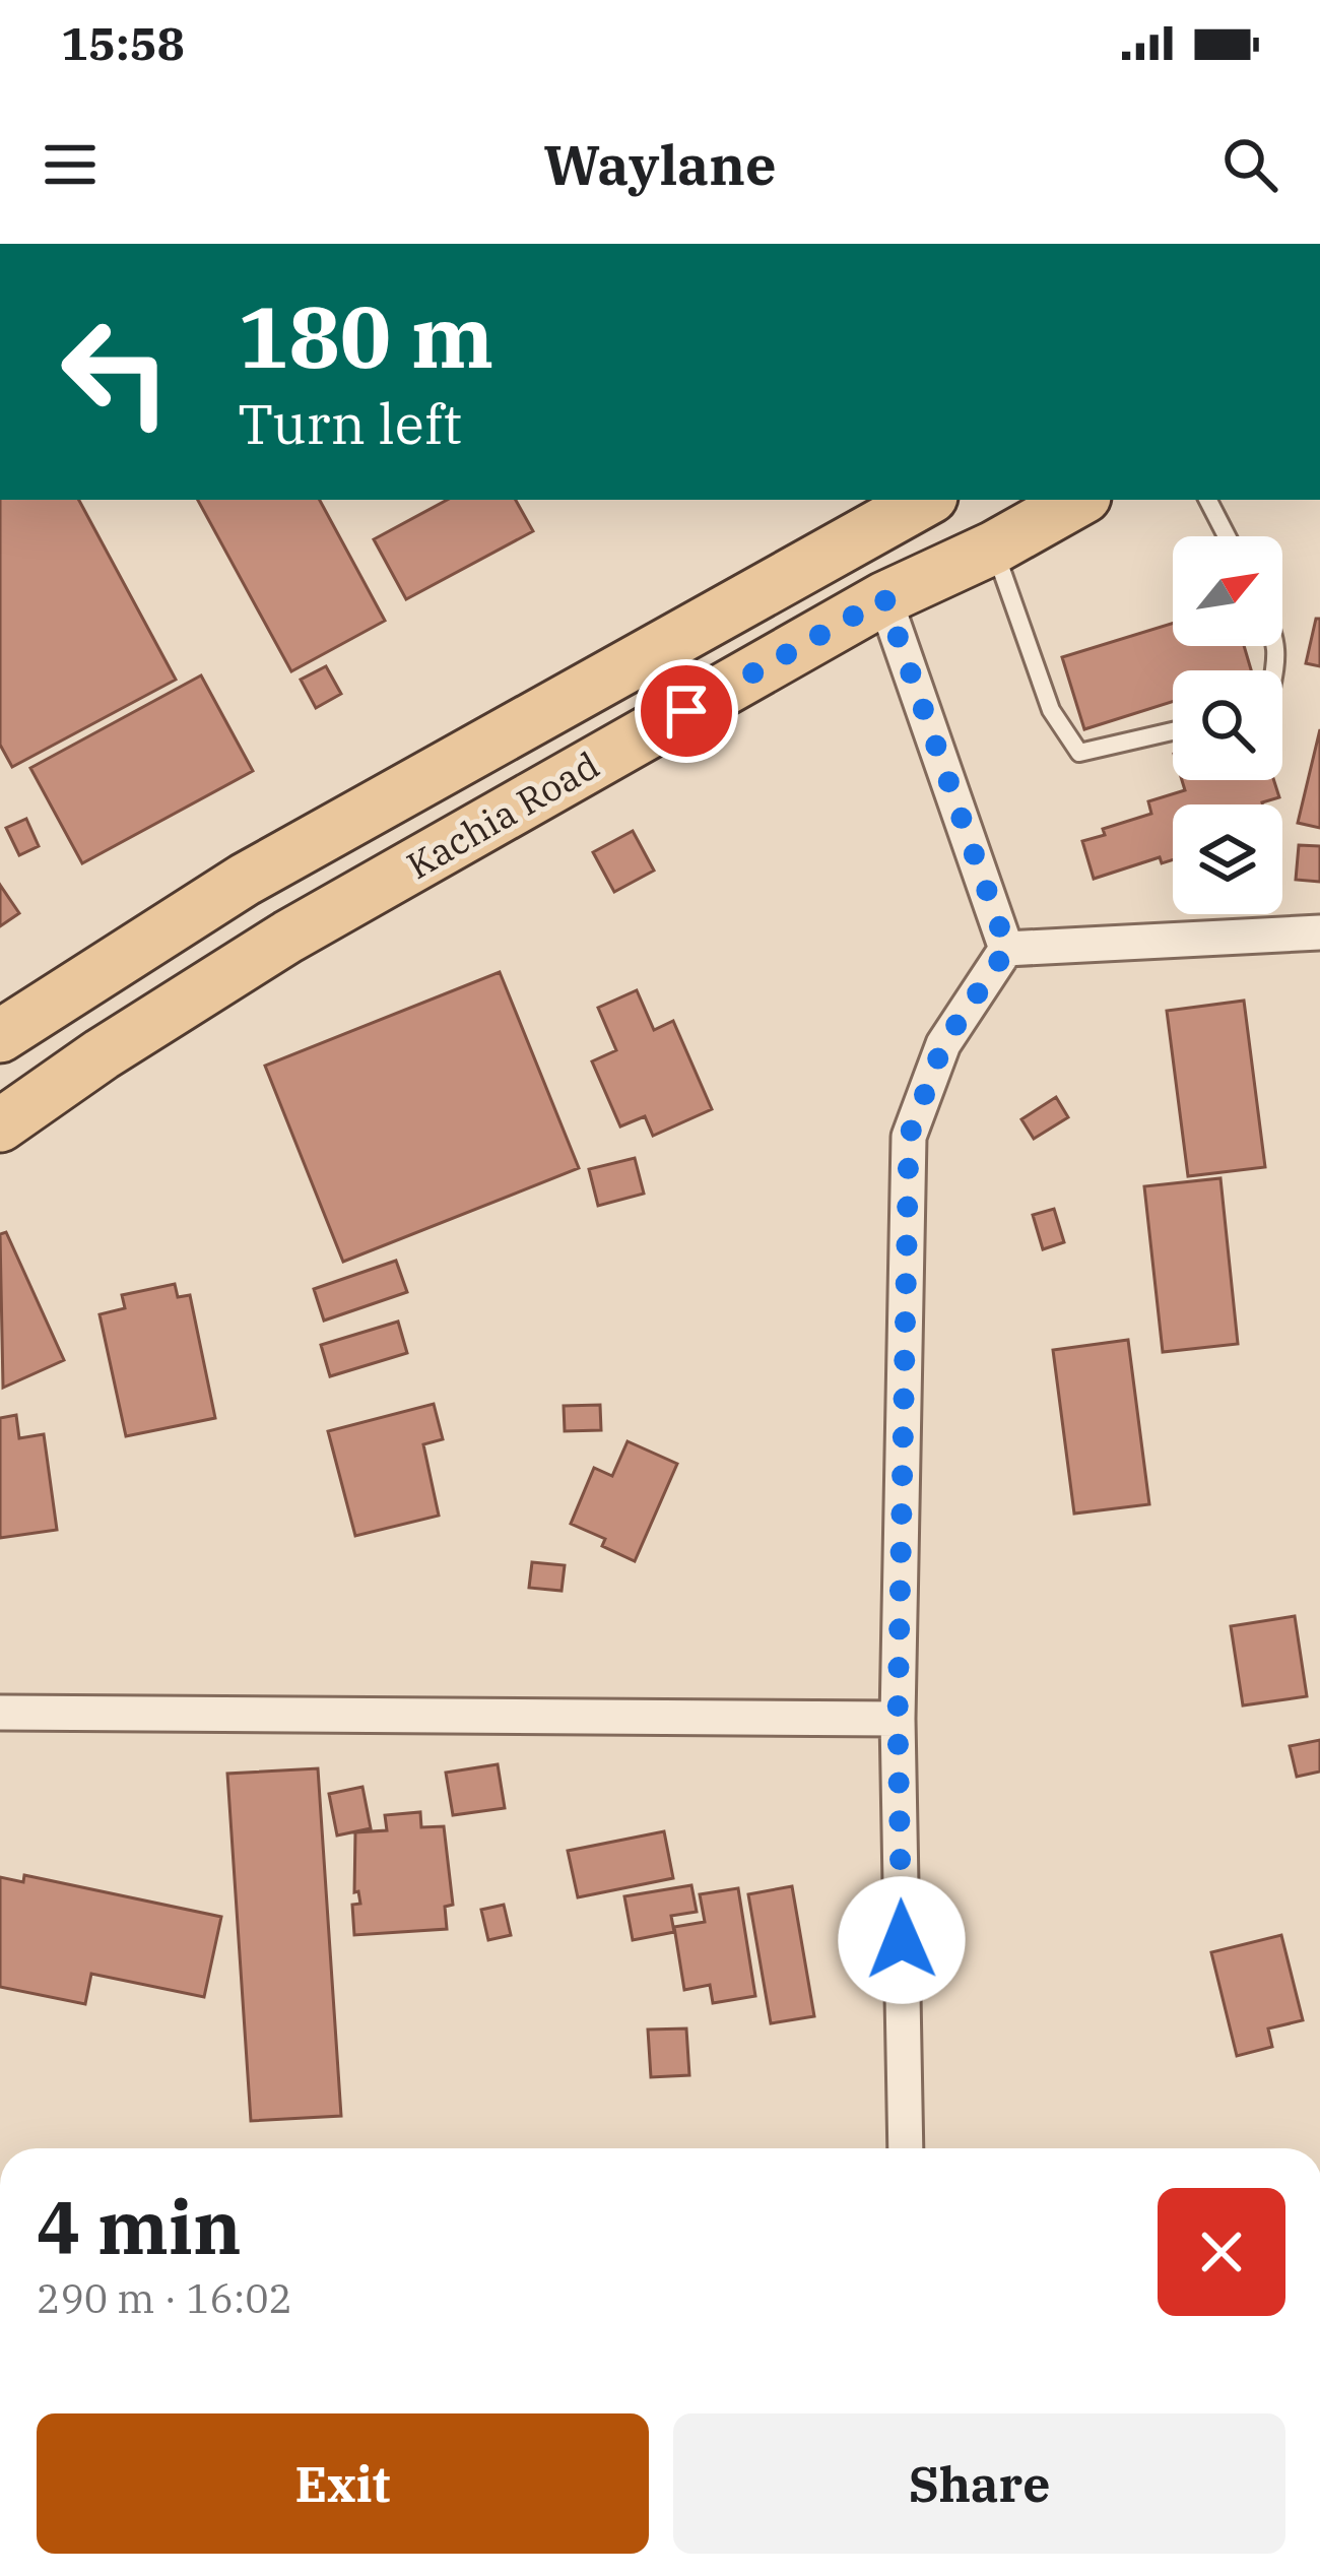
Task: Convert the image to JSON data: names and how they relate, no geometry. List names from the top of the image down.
{
  "streets": {
    "main road": ["Kachia Road"]
  },
  "north": "top right",
  "page": {
    "status": "15:58",
    "header": "Waylane",
    "turn": ["180 m", "Turn left"],
    "heading": ["4 min", "290 m · 16:02"],
    "buttons": ["Exit", "Share"]
  }
}
